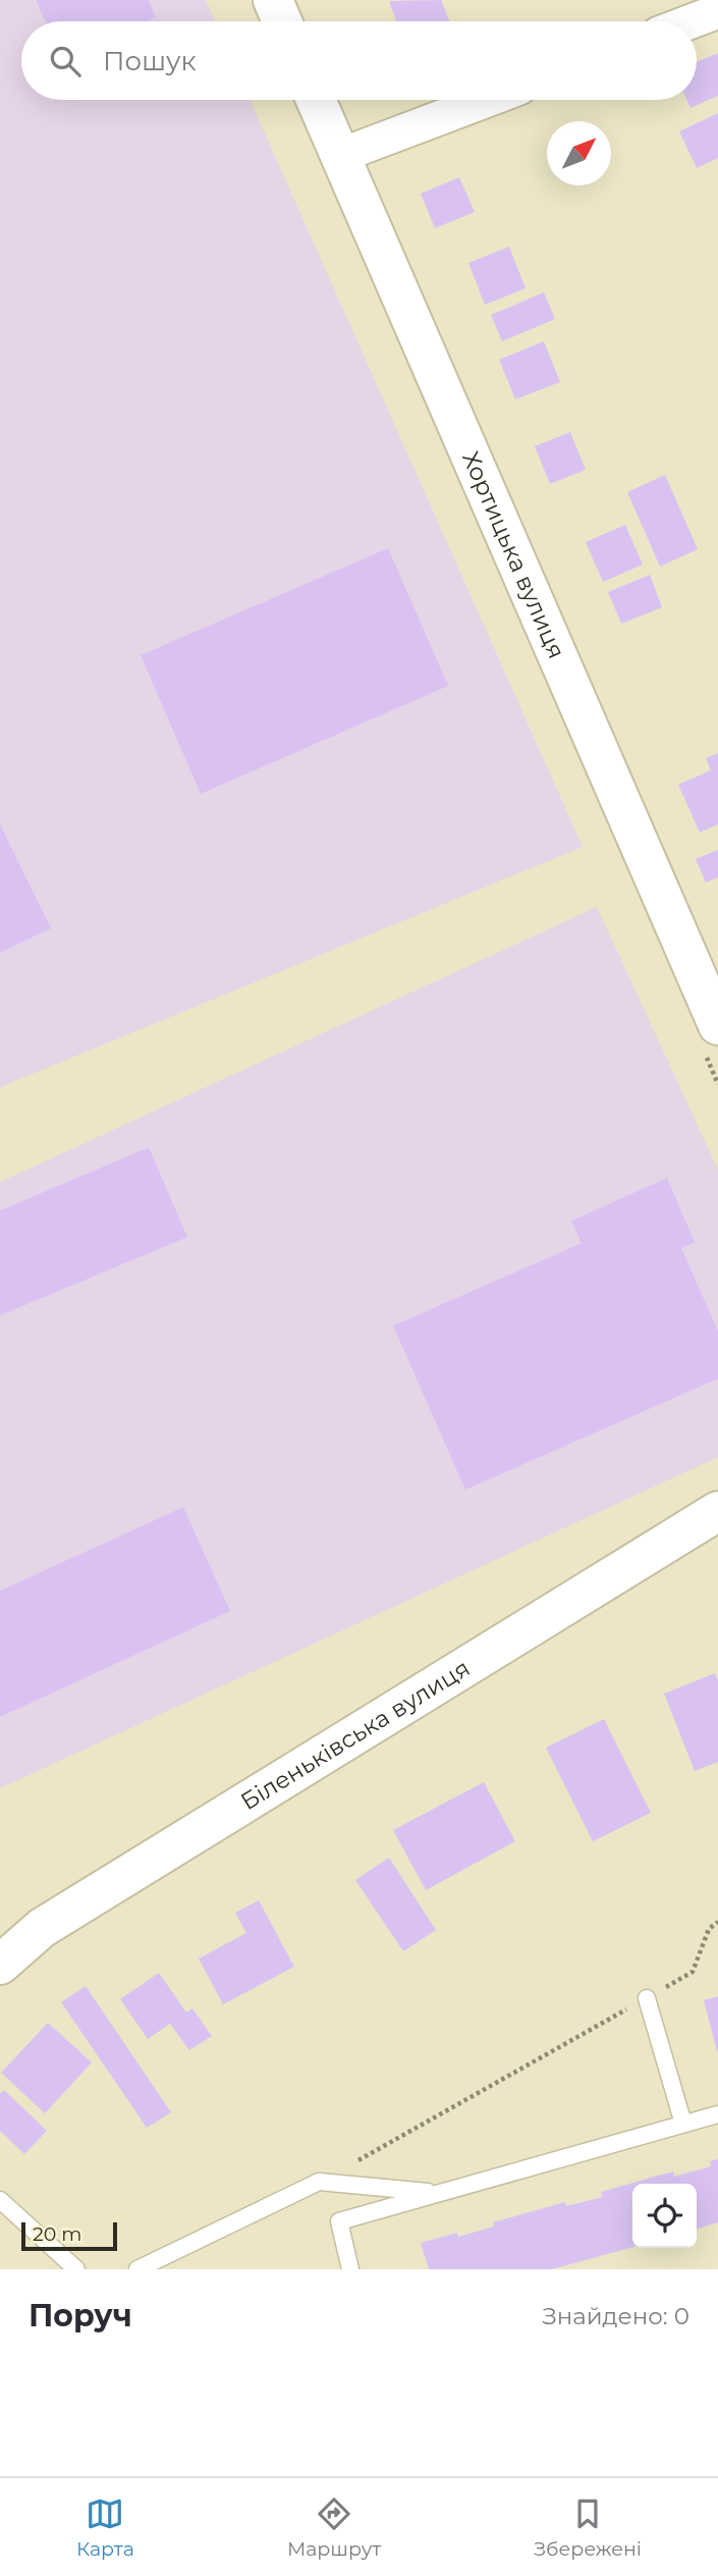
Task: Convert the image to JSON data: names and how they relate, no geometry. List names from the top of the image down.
{
  "streets": {
    "street": ["Хортицька вулиця", "Біленьківська вулиця"]
  },
  "scale_bar": "20 m",
  "north": "top right",
  "page": {
    "search": "Пошук",
    "scale": "20 m",
    "heading": ["Поруч", "Знайдено: 0"],
    "nav": ["Карта", "Маршрут", "Збережені"]
  }
}
